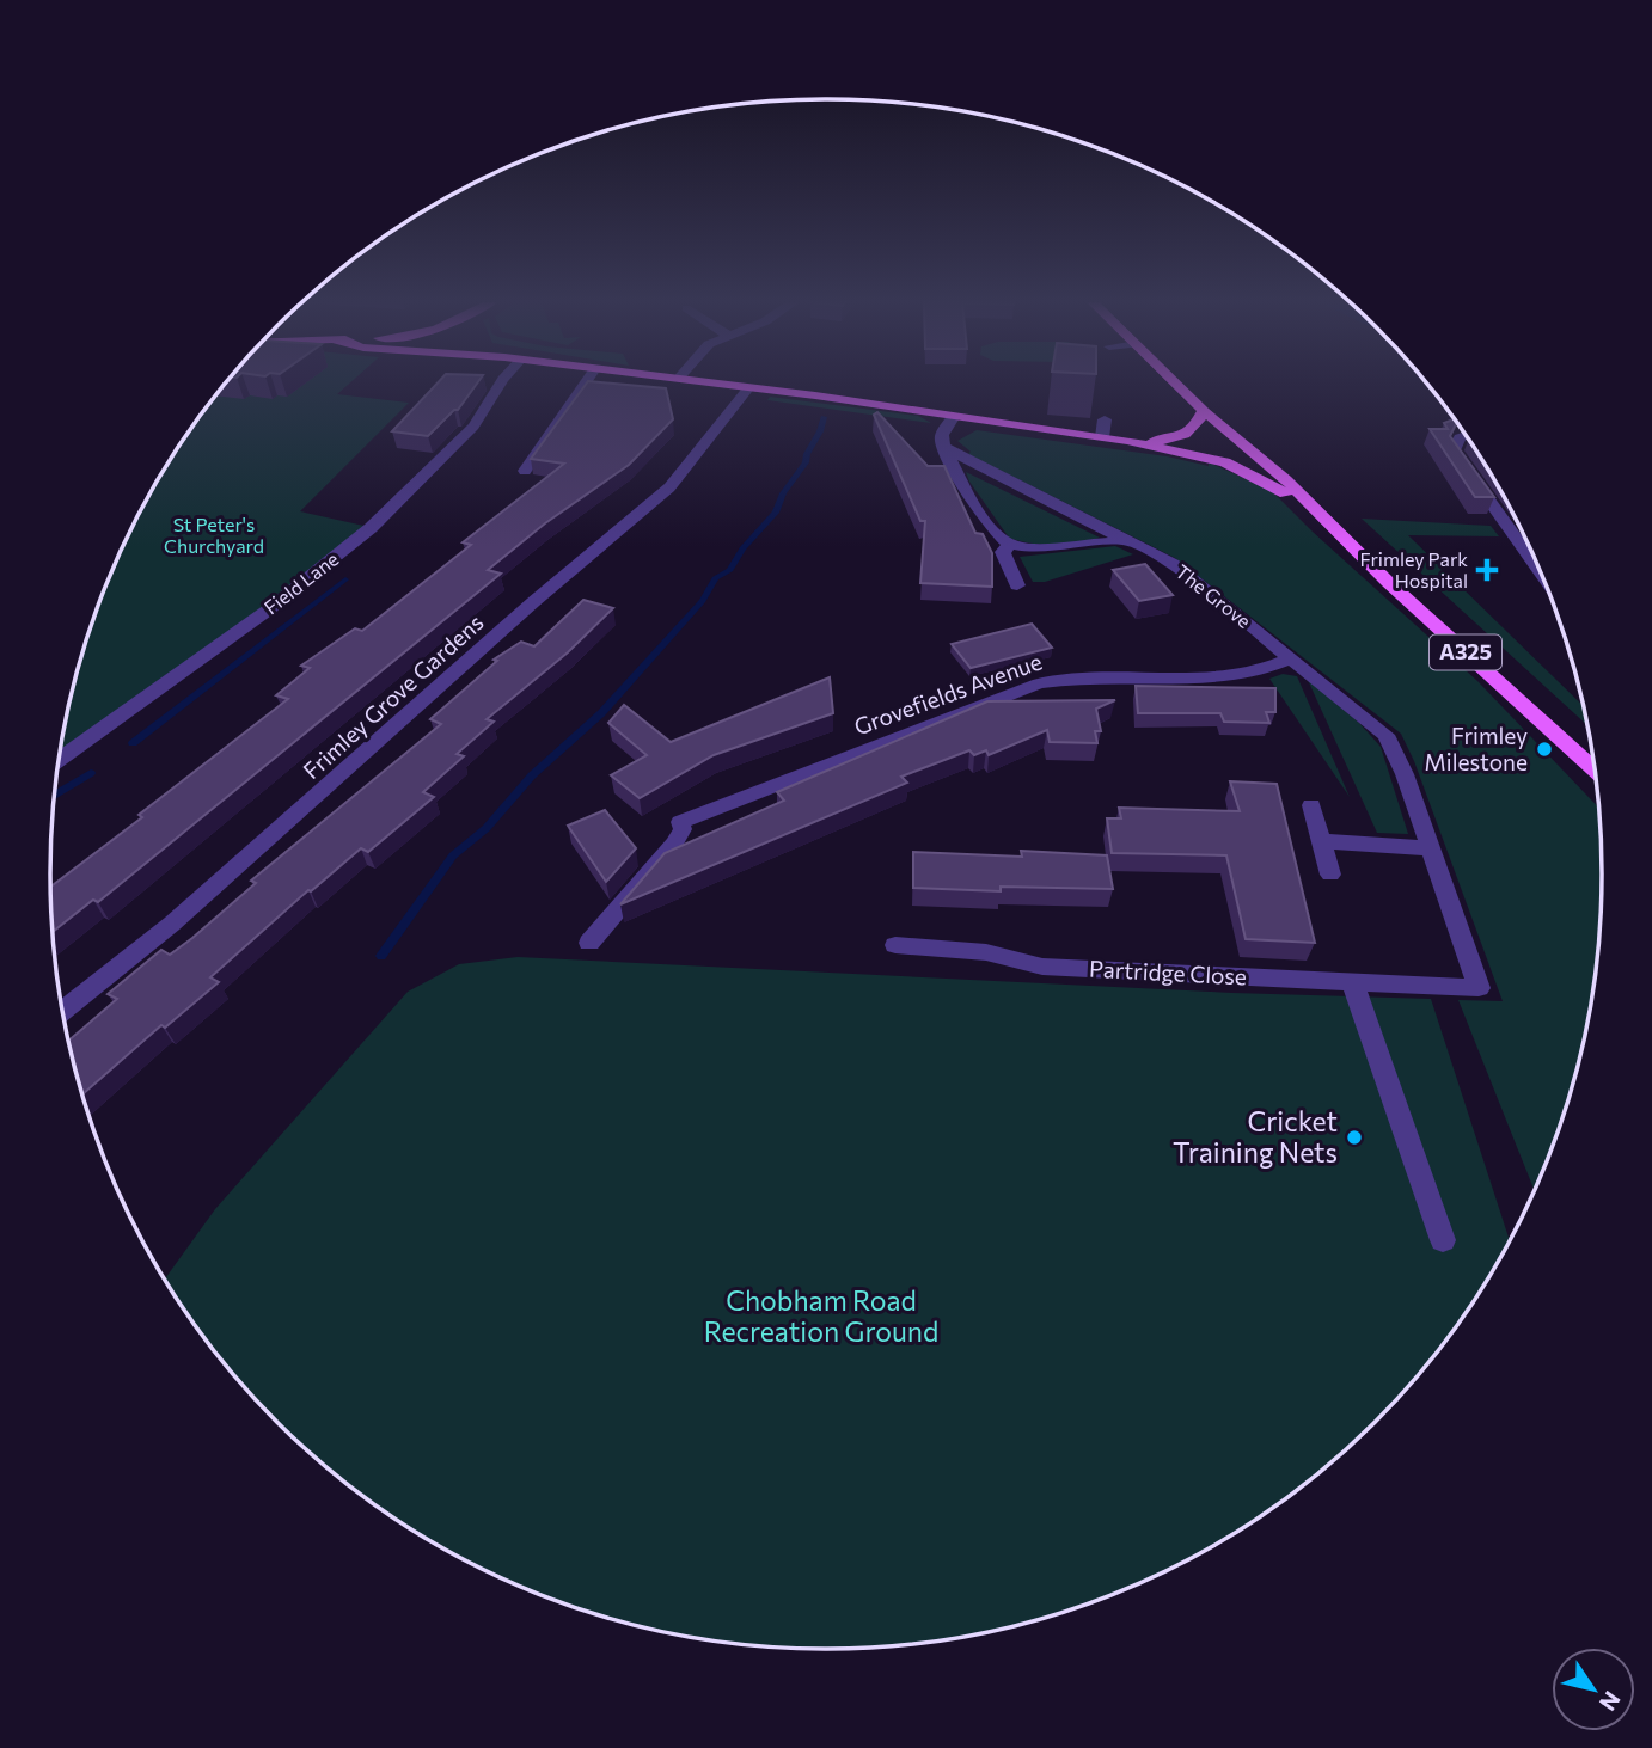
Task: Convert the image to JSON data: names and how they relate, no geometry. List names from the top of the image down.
{
  "streets": {
    "main road": ["A325"],
    "street": [
      "Field Lane",
      "The Grove",
      "Grovefields Avenue",
      "Frimley Grove Gardens",
      "Partridge Close"
    ]
  },
  "crossings": [
    ["The Grove", "Grovefields Avenue"],
    ["The Grove", "Partridge Close"]
  ],
  "parks": ["St Peter's Churchyard", "Chobham Road Recreation Ground"],
  "places": {
    "health": ["Frimley Park Hospital"],
    "other": ["Frimley Milestone", "Cricket Training Nets"]
  },
  "north": "bottom right"
}
